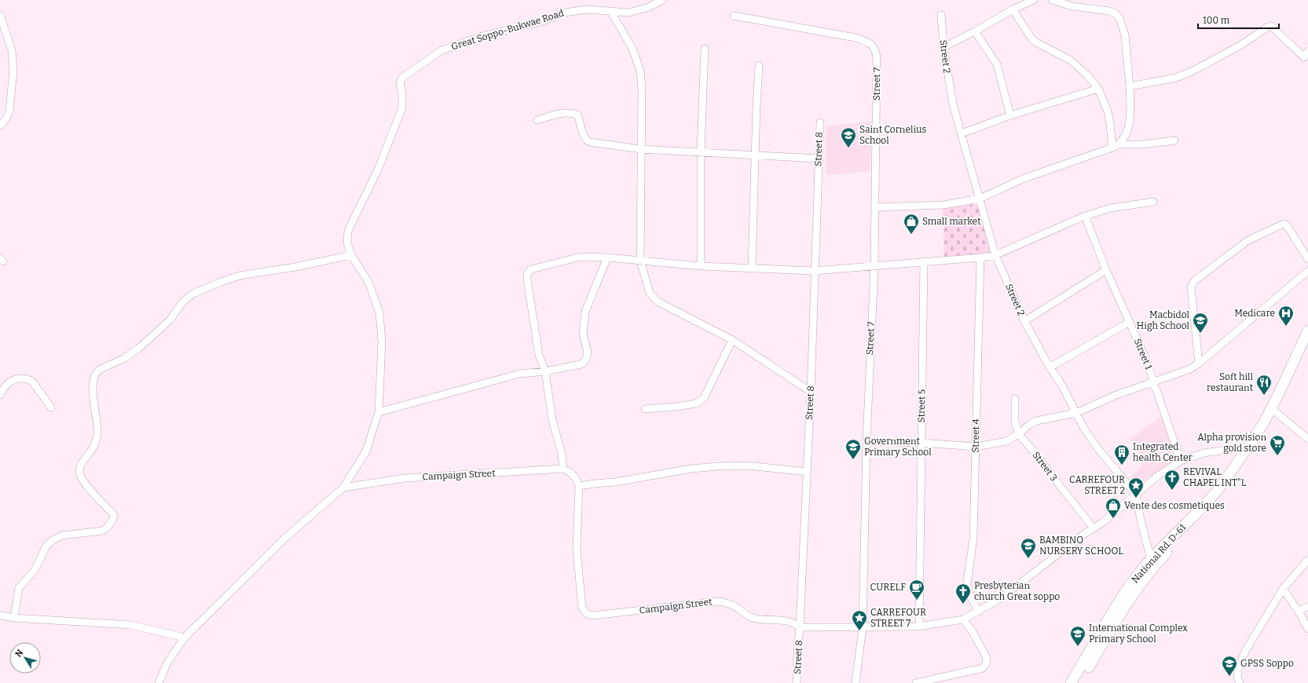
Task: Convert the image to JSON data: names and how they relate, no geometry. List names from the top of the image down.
{
  "streets": {
    "highway": ["National Rd. D-61"],
    "street": [
      "Great Soppo-Bukwae Road",
      "Street 2",
      "Street 7",
      "Street 8",
      "Street 1",
      "Street 5",
      "Street 4",
      "Street 3",
      "Campaign Street"
    ]
  },
  "crossings": [
    ["Great Soppo-Bukwae Road", "Campaign Street"],
    ["Street 2", "Campaign Street"],
    ["Street 7", "Campaign Street"],
    ["Street 8", "Campaign Street"],
    ["Street 1", "Campaign Street"],
    ["Street 5", "Campaign Street"],
    ["Street 4", "Campaign Street"],
    ["Street 3", "Campaign Street"],
    ["Campaign Street", "National Rd. D-61"]
  ],
  "places": {
    "school or university": [
      "Saint Cornelius School",
      "Macbidol High School",
      "Government Primary School",
      "BAMBINO NURSERY SCHOOL",
      "International Complex Primary School",
      "GPSS Soppo"
    ],
    "shop": ["Small market", "Vente des cosmetiques"],
    "hospital": ["Medicare"],
    "restaurant": ["Soft hill restaurant"],
    "supermarket": ["Alpha provision gold store"],
    "building": ["Integrated health Center"],
    "church": ["REVIVAL CHAPEL INT\"L", "Presbyterian church Great soppo"],
    "place": ["CARREFOUR STREET 2", "CARREFOUR STREET 7"],
    "cafe": ["CURELF"]
  },
  "scale_bar": "100 m",
  "north": "top left"
}
